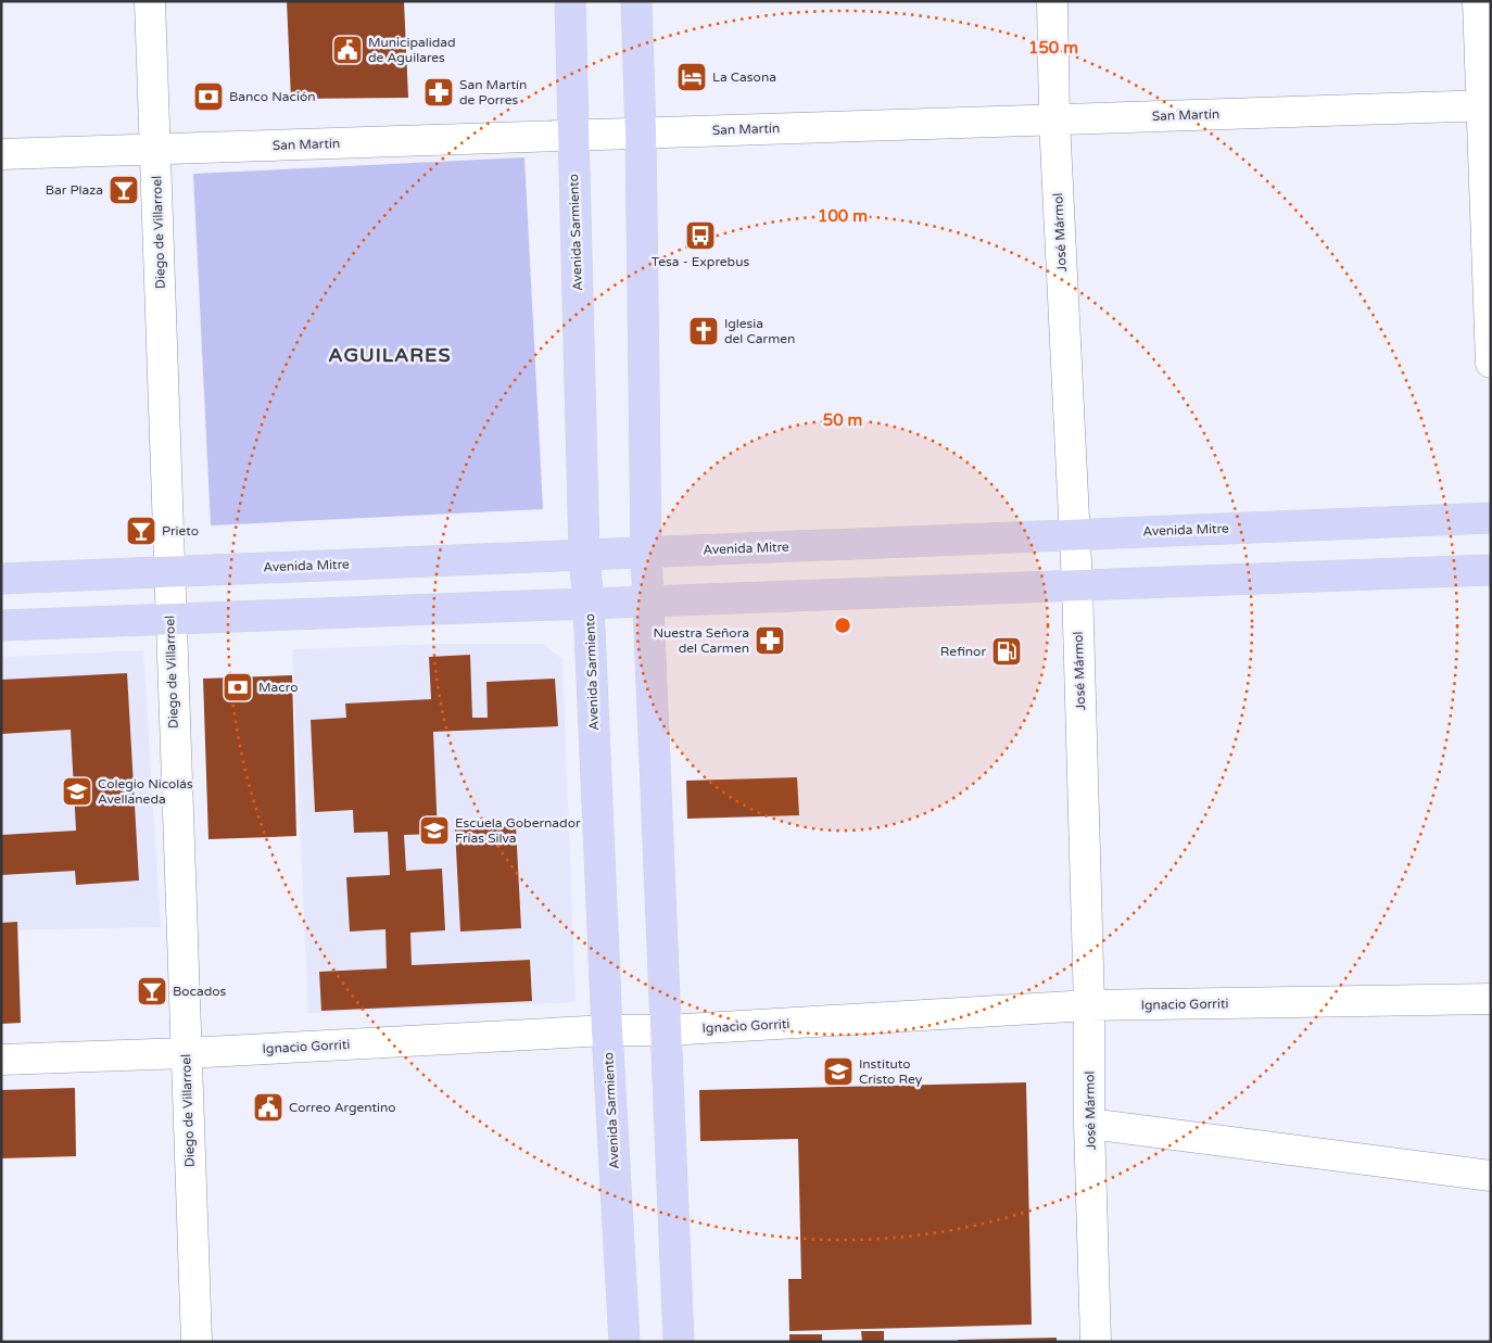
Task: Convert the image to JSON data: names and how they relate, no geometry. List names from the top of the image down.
{
  "streets": {
    "main road": ["Avenida Sarmiento", "Avenida Mitre"],
    "street": [
      "San Martín",
      "Diego de Villarroel",
      "José Mármol",
      "Ignacio Gorriti"
    ]
  },
  "crossings": [
    ["San Martín", "Diego de Villarroel"],
    ["San Martín", "Avenida Sarmiento"],
    ["San Martín", "José Mármol"],
    ["Diego de Villarroel", "Avenida Mitre"],
    ["Diego de Villarroel", "Ignacio Gorriti"],
    ["Avenida Sarmiento", "Avenida Mitre"],
    ["Avenida Sarmiento", "Ignacio Gorriti"],
    ["José Mármol", "Avenida Mitre"],
    ["José Mármol", "Ignacio Gorriti"]
  ],
  "districts": ["AGUILARES"],
  "places": {
    "public building": ["Municipalidad de Aguilares", "Correo Argentino"],
    "hotel": ["La Casona"],
    "pharmacy": ["San Martín de Porres", "Nuestra Señora del Carmen"],
    "bank": ["Banco Nación", "Macro"],
    "bar": ["Bar Plaza", "Prieto", "Bocados"],
    "bus stop": ["Tesa - Exprebus"],
    "church": ["Iglesia del Carmen"],
    "fuel station": ["Refinor"],
    "school or university": ["Colegio Nicolás Avellaneda", "Escuela Gobernador Frías Silva", "Instituto Cristo Rey"]
  },
  "rings": ["150 m", "100 m", "50 m"]
}
